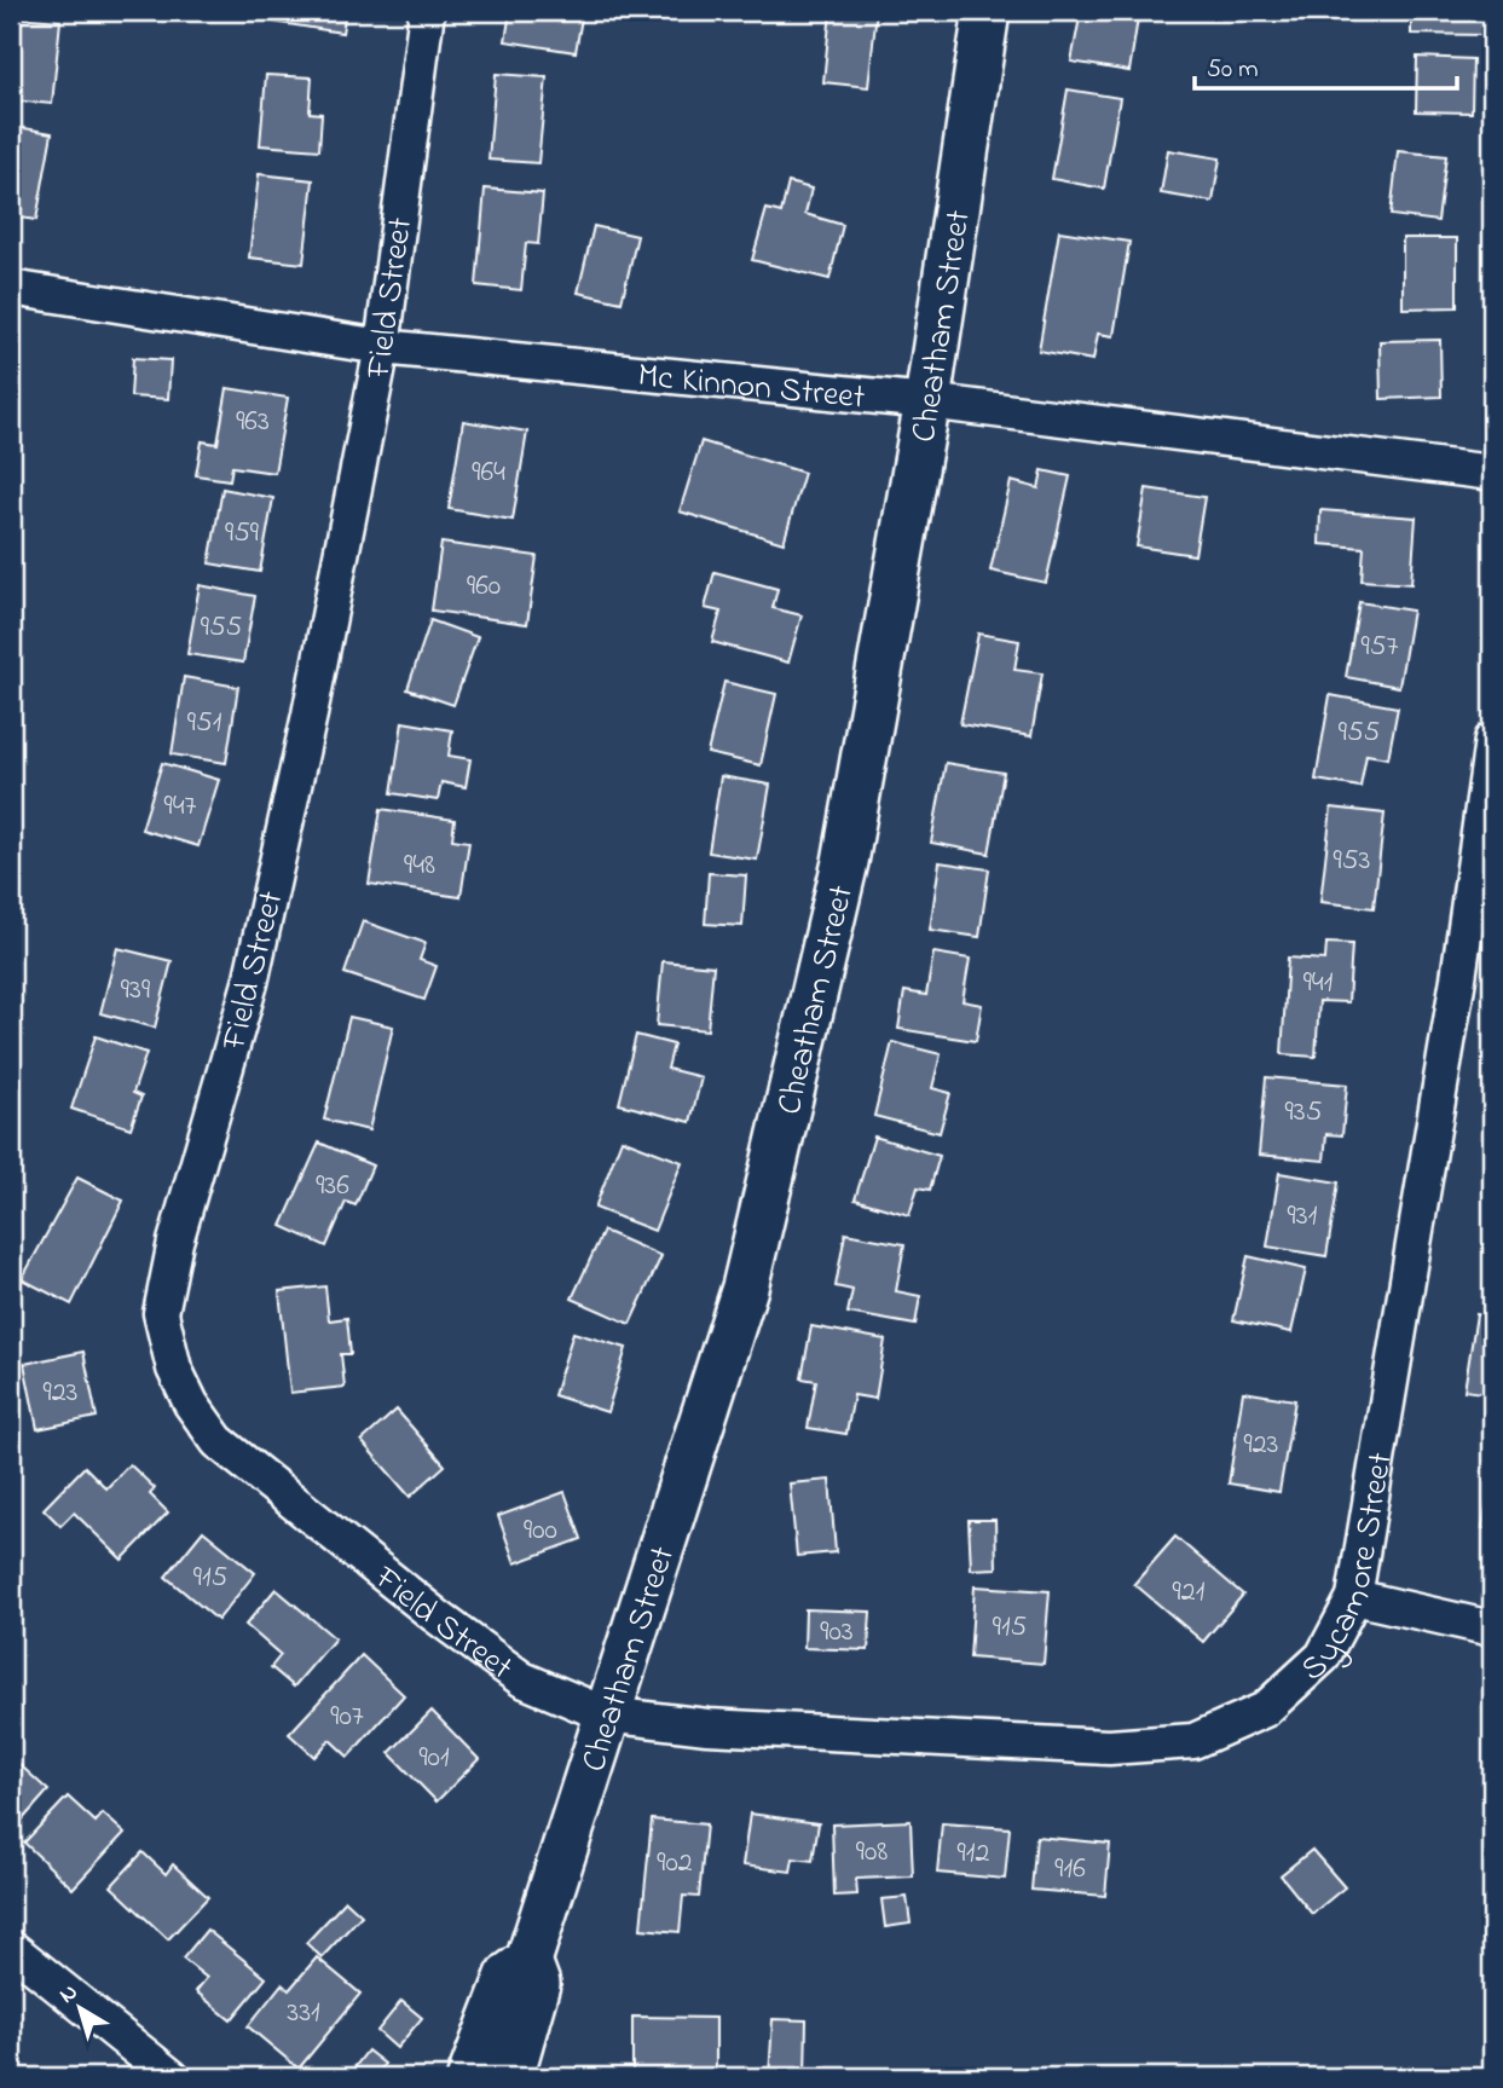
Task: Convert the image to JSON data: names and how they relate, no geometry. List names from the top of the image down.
{
  "streets": {
    "street": [
      "Field Street",
      "Cheatham Street",
      "Mc Kinnon Street",
      "Sycamore Street"
    ]
  },
  "crossings": [
    ["Field Street", "Cheatham Street"],
    ["Field Street", "Mc Kinnon Street"],
    ["Field Street", "Sycamore Street"],
    ["Cheatham Street", "Mc Kinnon Street"],
    ["Cheatham Street", "Sycamore Street"]
  ],
  "house_numbers": [
    "963",
    "964",
    "959",
    "960",
    "955",
    "957",
    "951",
    "955",
    "947",
    "953",
    "948",
    "941",
    "939",
    "935",
    "936",
    "931",
    "923",
    "923",
    "900",
    "915",
    "921",
    "915",
    "903",
    "907",
    "901",
    "908",
    "912",
    "902",
    "916",
    "331"
  ],
  "scale_bar": "50 m",
  "north": "top left"
}
